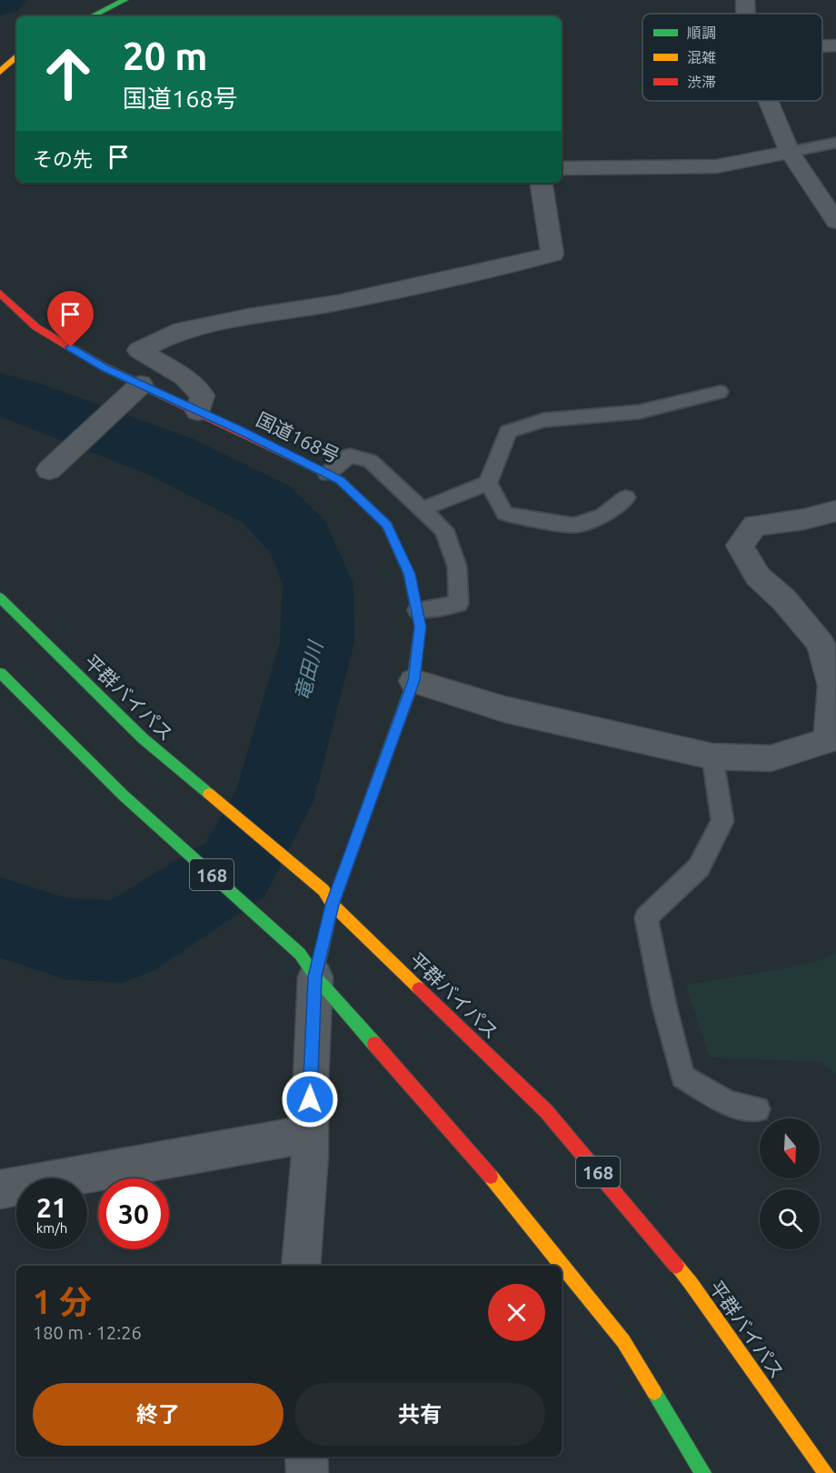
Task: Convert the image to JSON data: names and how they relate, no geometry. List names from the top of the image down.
{
  "streets": {
    "highway": ["国道168号", "平群バイパス", "168"]
  },
  "crossings": [
    ["国道168号", "平群バイパス"],
    ["国道168号", "168"]
  ],
  "water": ["竜田川"],
  "legend": ["順調", "混雑", "渋滞"],
  "north": "bottom",
  "page": {
    "turn": ["20 m", "国道168号"],
    "then": "その先",
    "speed": "21 km/h",
    "limit": "30",
    "heading": ["1 分", "180 m · 12:26"],
    "buttons": ["終了", "共有"]
  }
}
